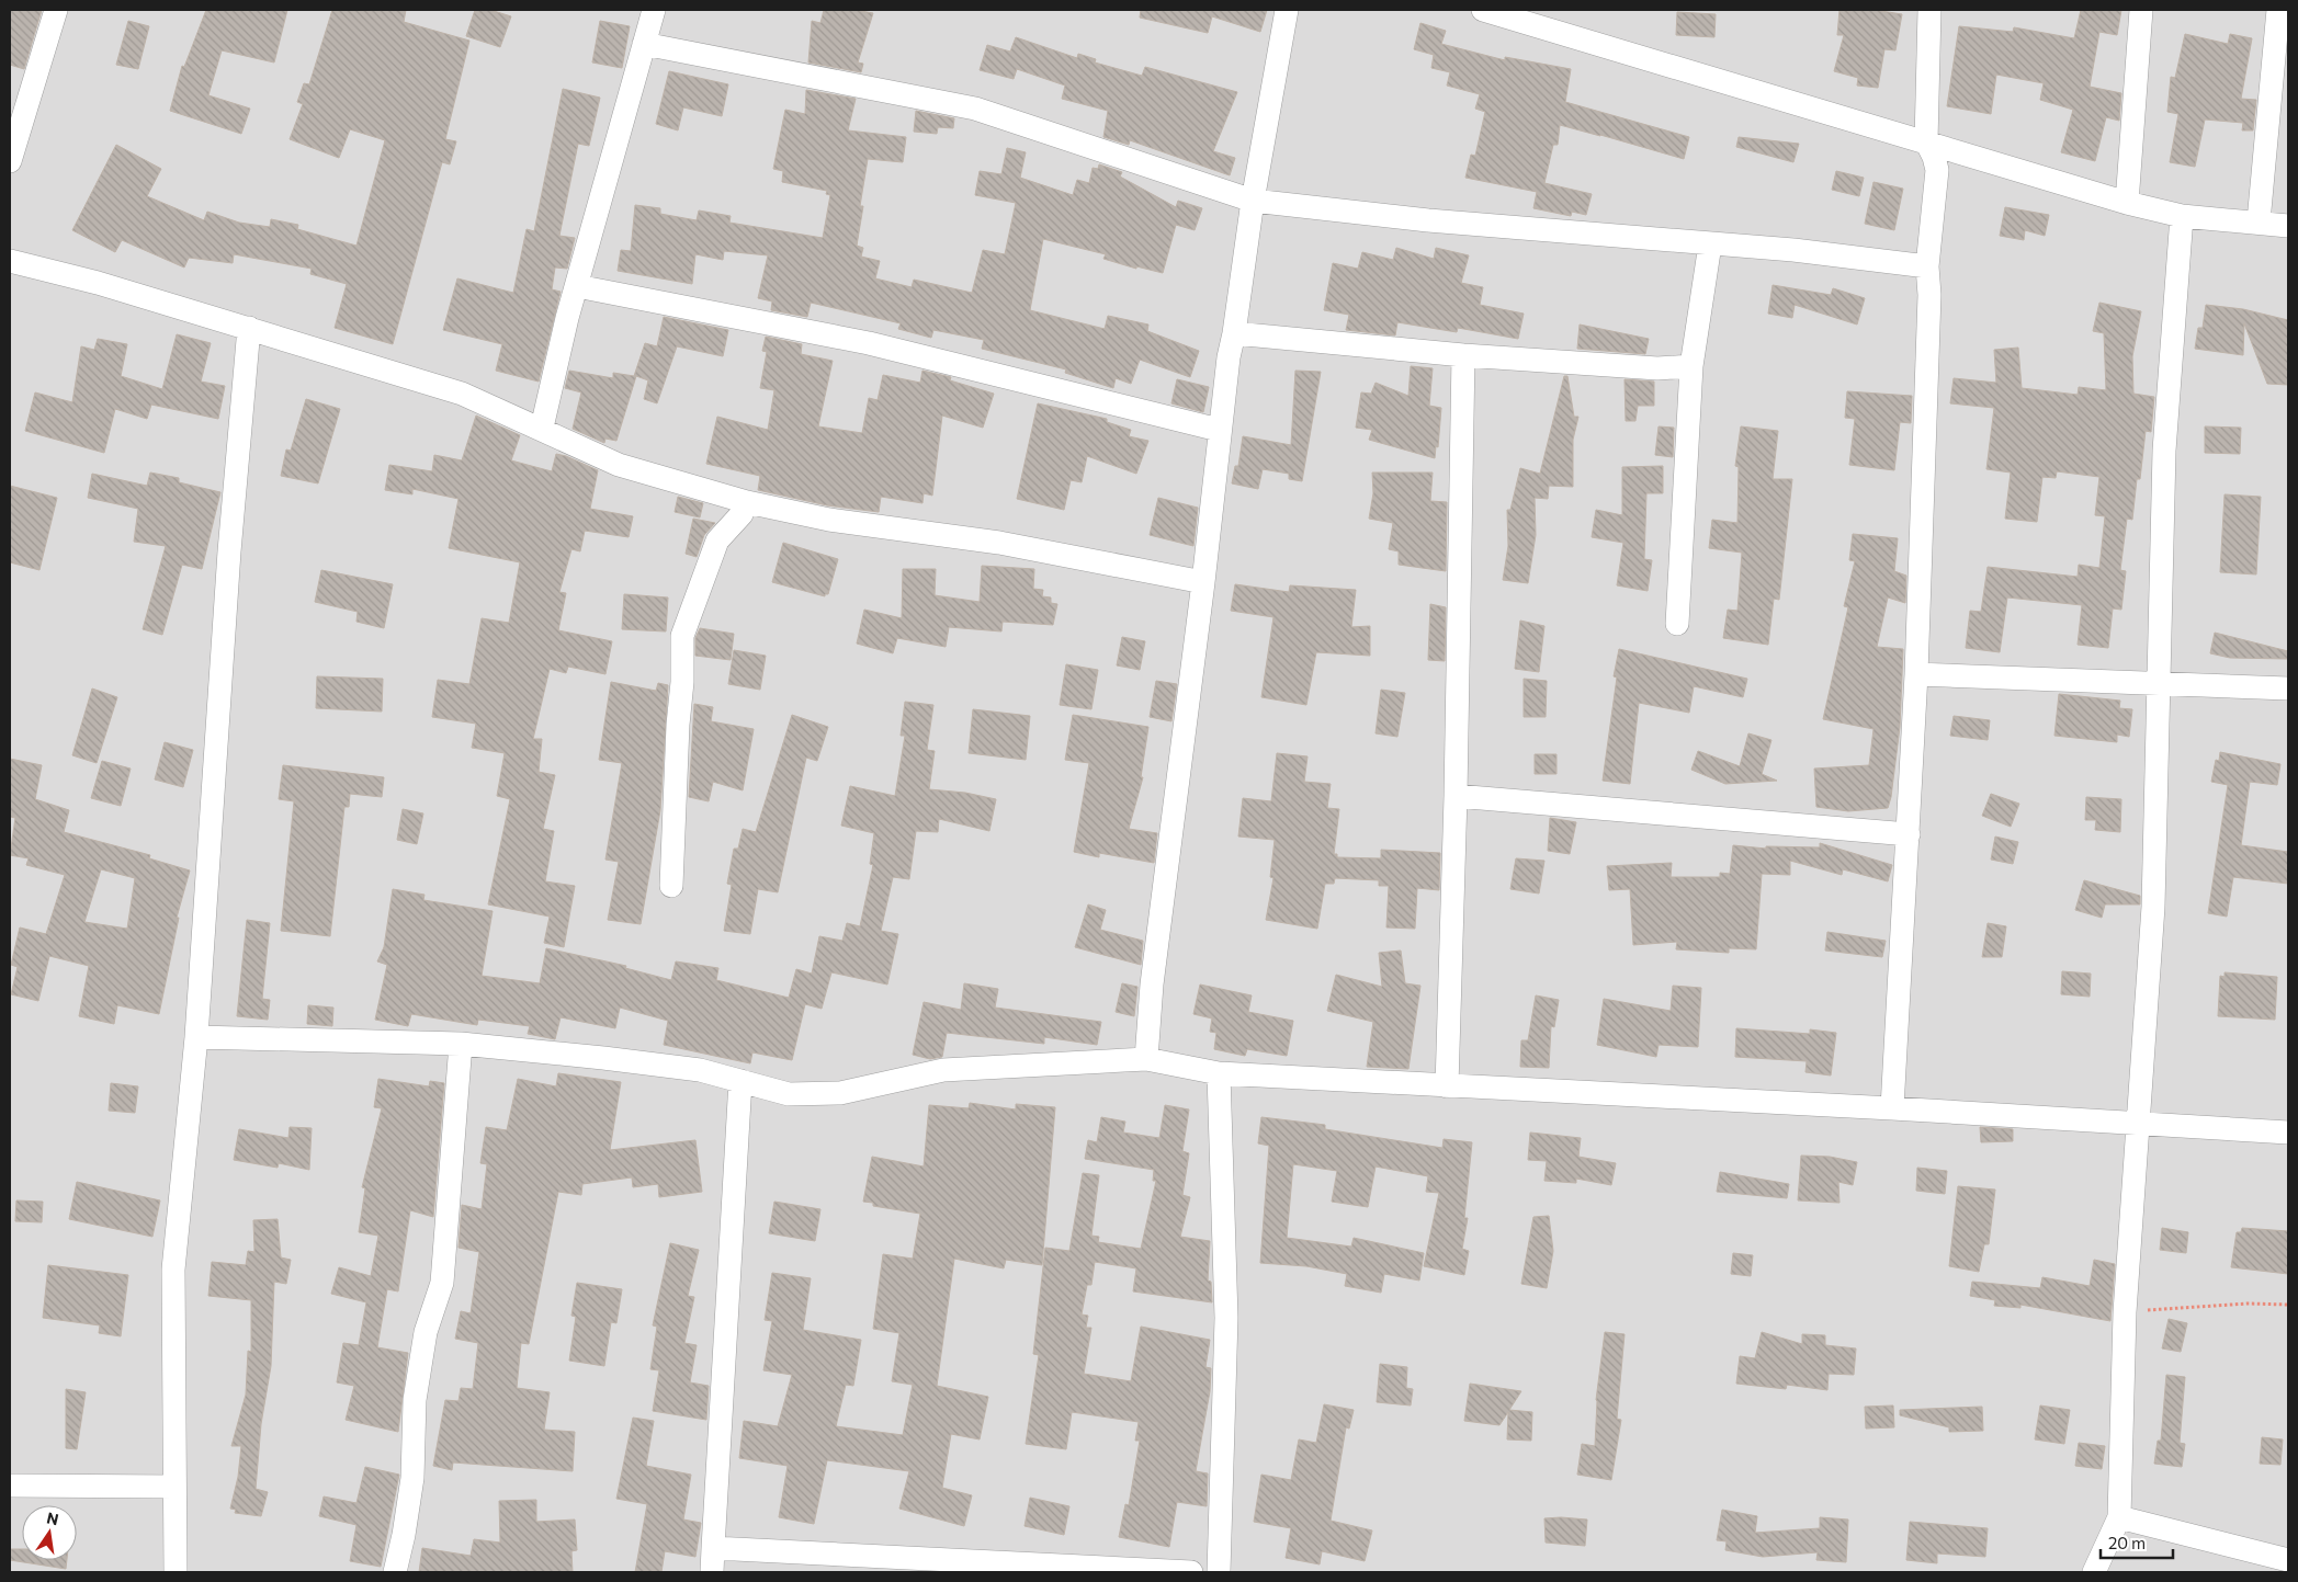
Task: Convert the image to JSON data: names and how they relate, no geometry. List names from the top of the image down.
{
  "scale_bar": "20 m",
  "north": "top"
}
